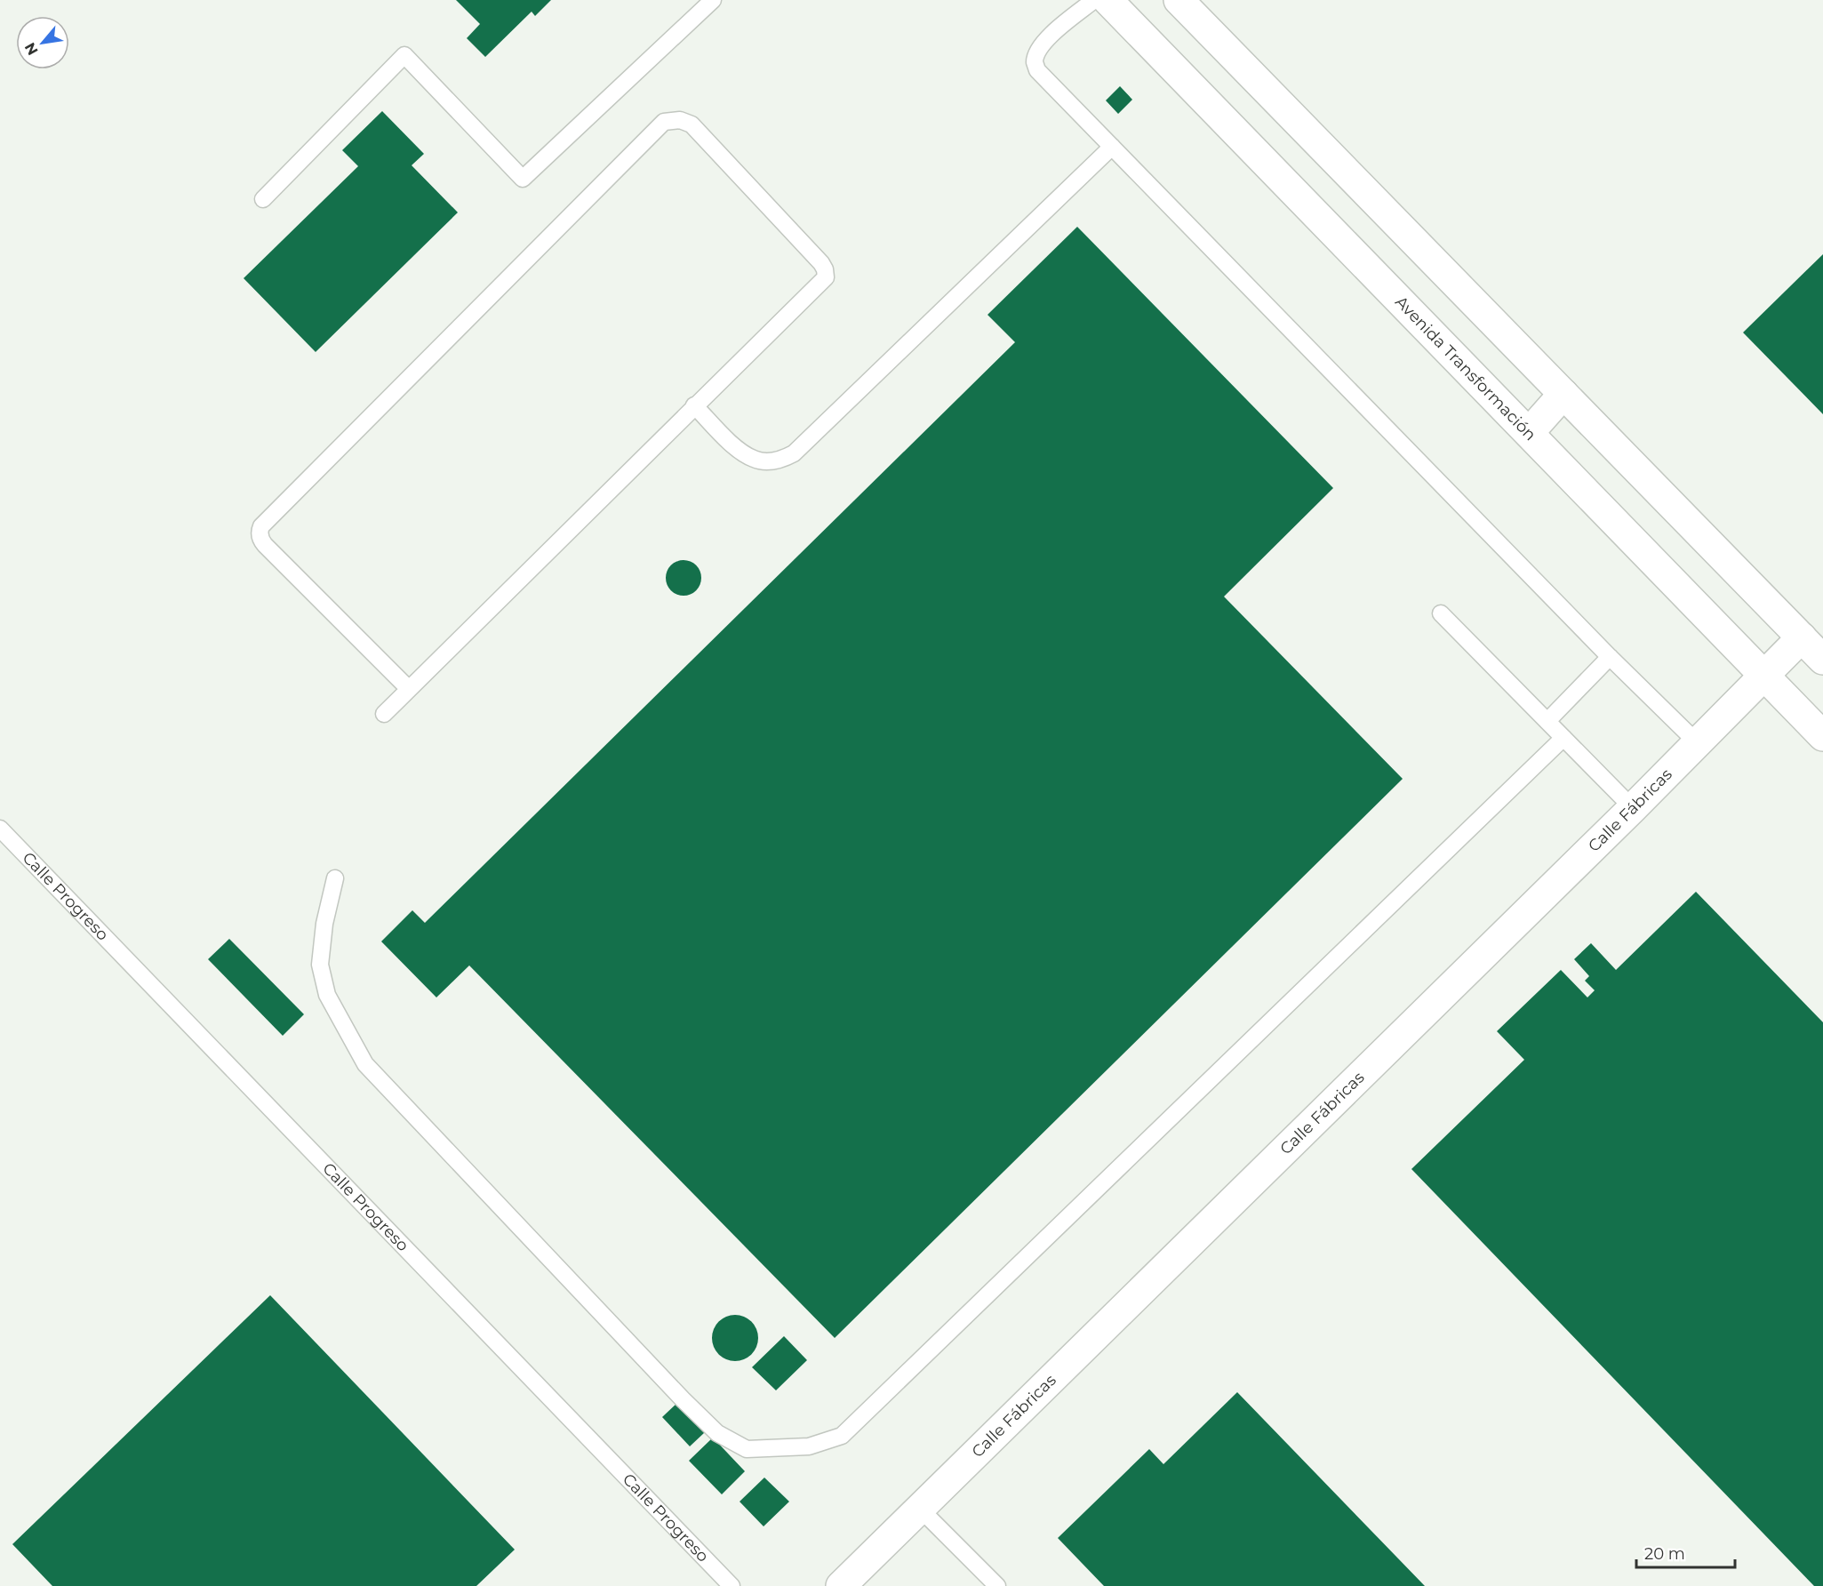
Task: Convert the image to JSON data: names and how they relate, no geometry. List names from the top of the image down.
{
  "streets": {
    "main road": ["Avenida Transformación", "Calle Fábricas"],
    "lane": ["Calle Progreso"]
  },
  "crossings": [
    ["Avenida Transformación", "Calle Fábricas"]
  ],
  "scale_bar": "20 m",
  "north": "bottom left"
}
